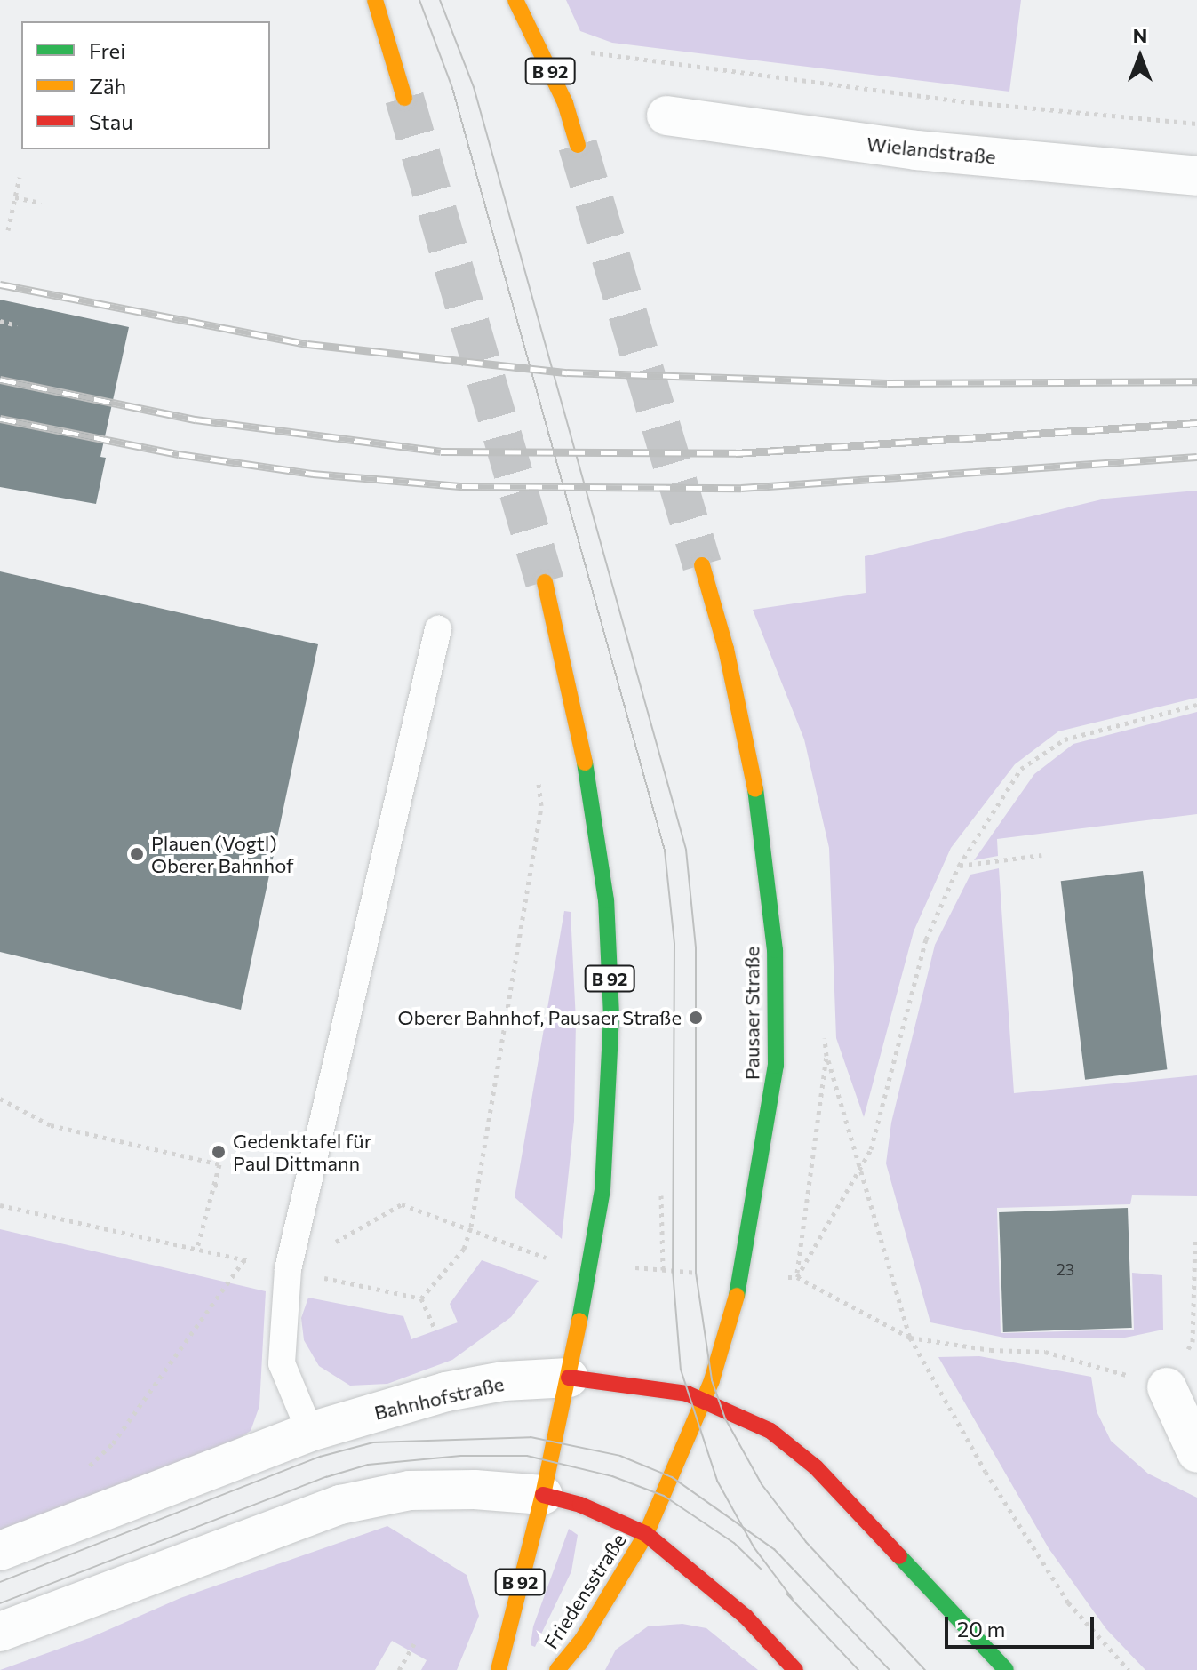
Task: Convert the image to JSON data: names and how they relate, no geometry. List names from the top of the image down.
{
  "streets": {
    "main road": [
      "B 92",
      "Pausaer Straße",
      "Bahnhofstraße",
      "Friedensstraße"
    ],
    "street": ["Wielandstraße"]
  },
  "crossings": [
    ["B 92", "Bahnhofstraße"],
    ["Pausaer Straße", "Bahnhofstraße"],
    ["Pausaer Straße", "Friedensstraße"]
  ],
  "places": ["Plauen (Vogtl) Oberer Bahnhof", "Oberer Bahnhof, Pausaer Straße", "Gedenktafel für Paul Dittmann"],
  "house_numbers": ["23"],
  "legend": ["Frei", "Zäh", "Stau"],
  "scale_bar": "20 m",
  "north": "top"
}
